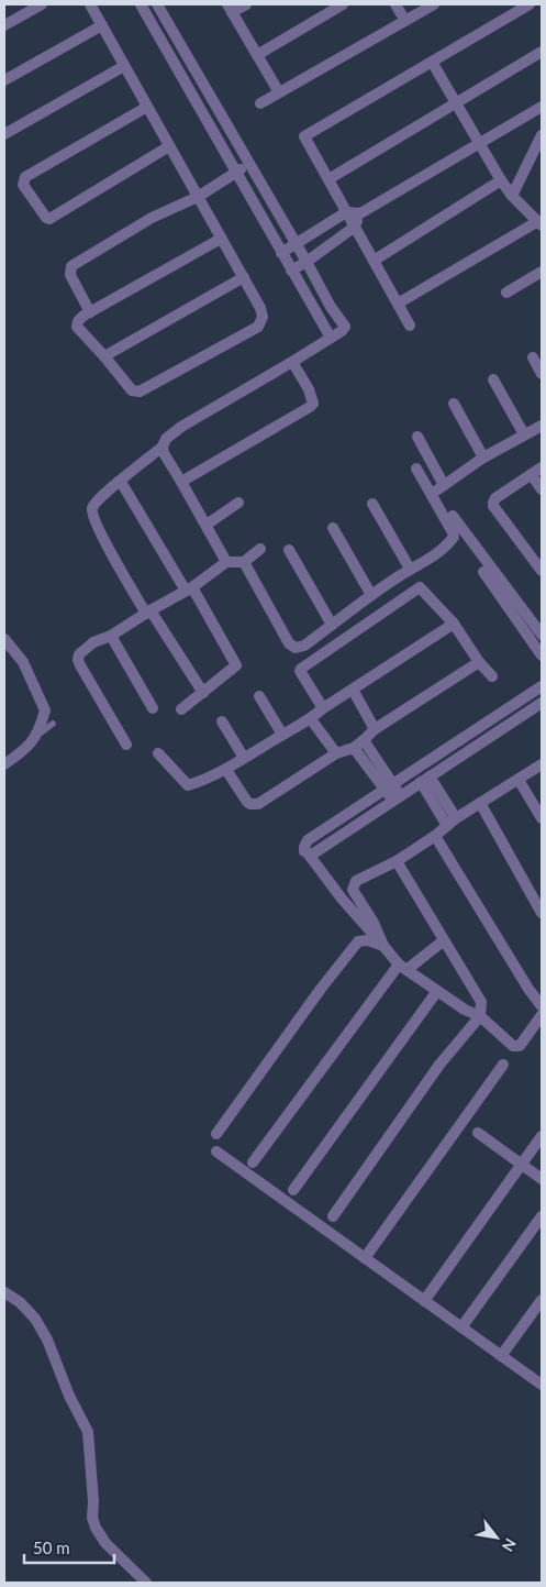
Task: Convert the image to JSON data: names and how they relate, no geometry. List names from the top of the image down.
{
  "scale_bar": "50 m",
  "north": "bottom right"
}
